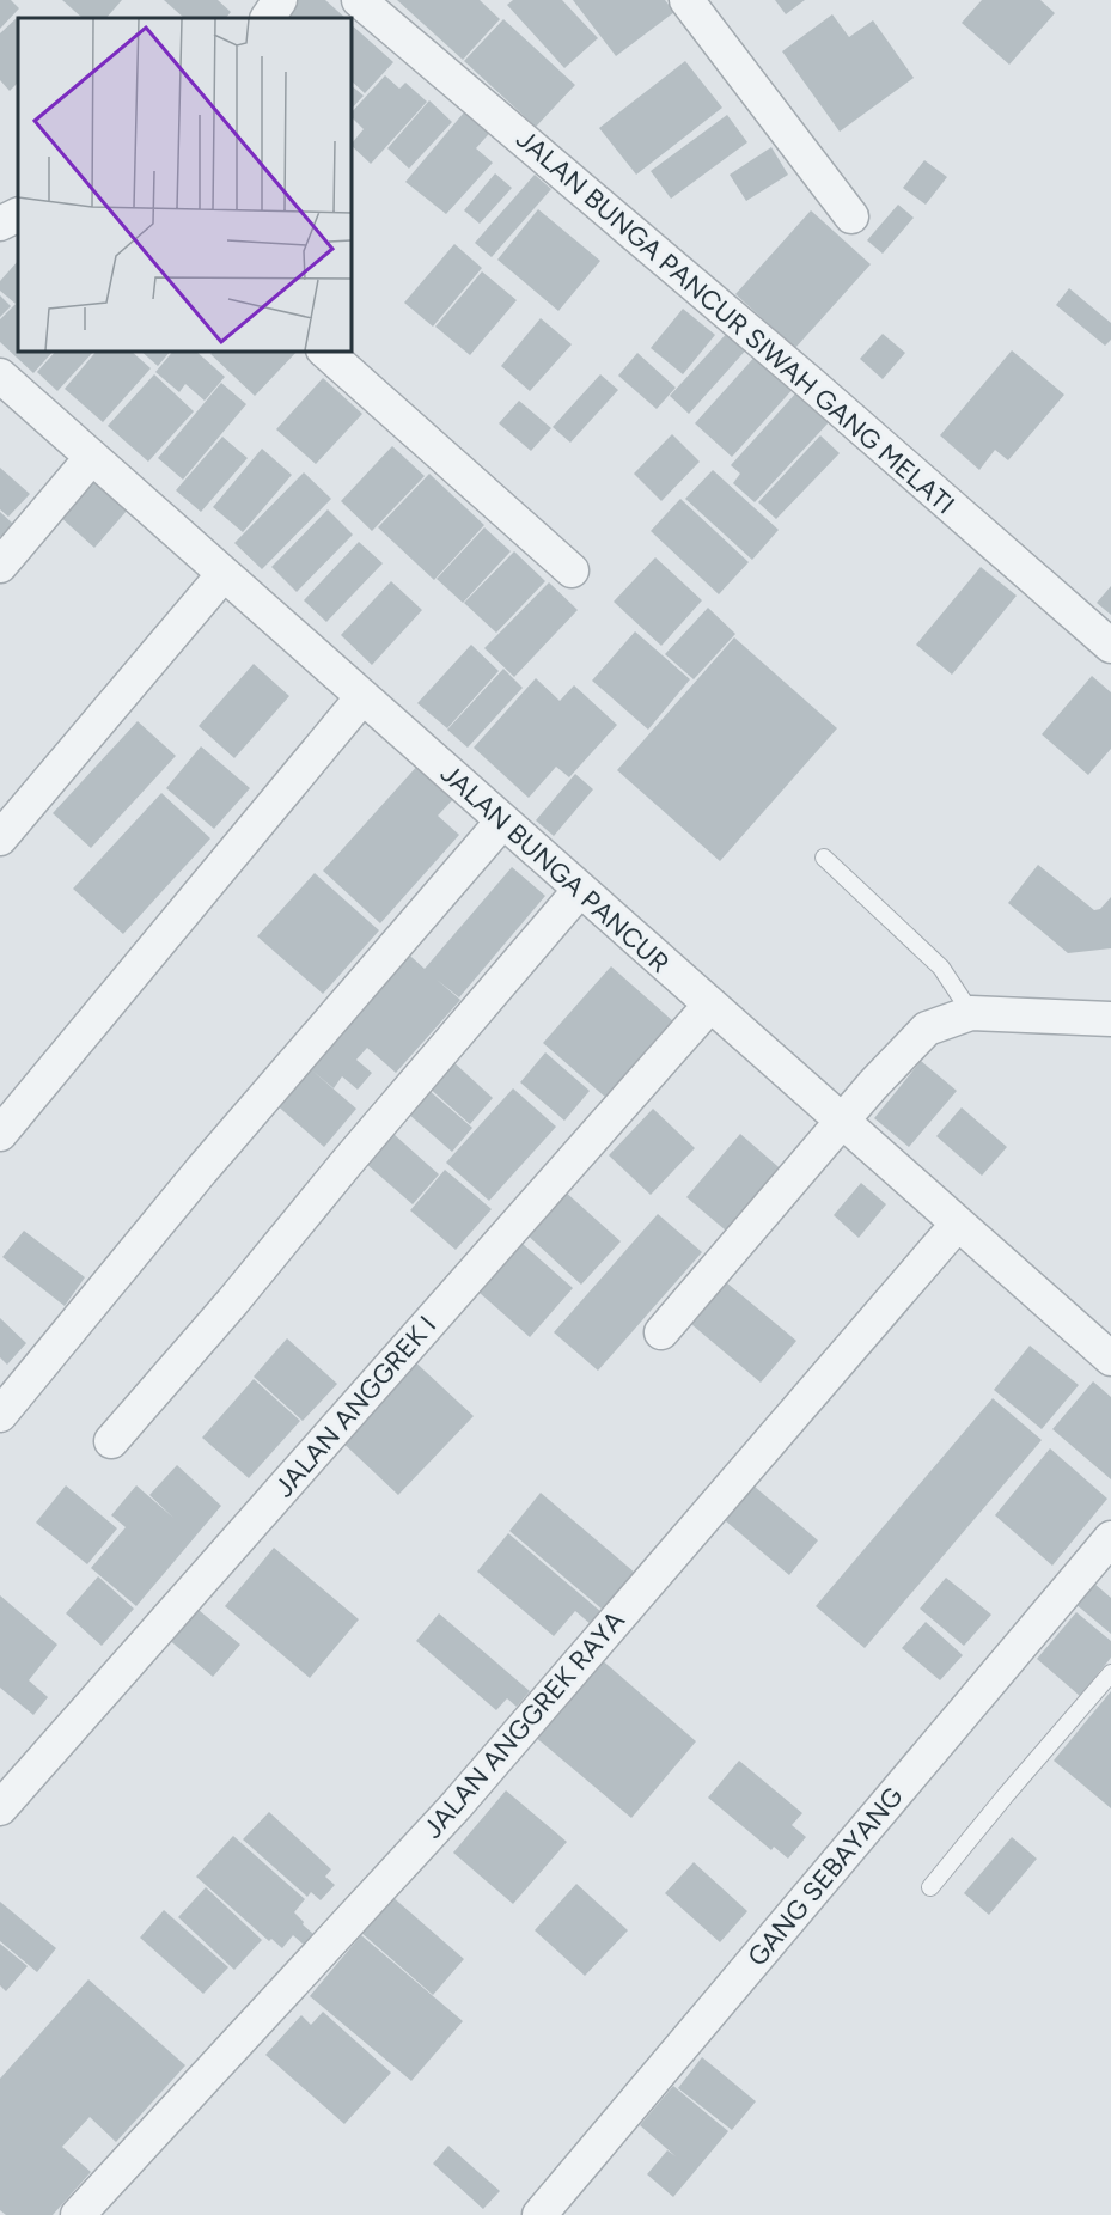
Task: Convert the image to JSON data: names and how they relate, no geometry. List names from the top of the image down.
{
  "streets": {
    "street": [
      "JALAN BUNGA PANCUR SIWAH GANG MELATI",
      "JALAN BUNGA PANCUR",
      "JALAN ANGGREK I",
      "JALAN ANGGREK RAYA",
      "GANG SEBAYANG"
    ]
  },
  "crossings": [
    ["JALAN BUNGA PANCUR", "JALAN ANGGREK I"],
    ["JALAN BUNGA PANCUR", "JALAN ANGGREK RAYA"]
  ]
}
